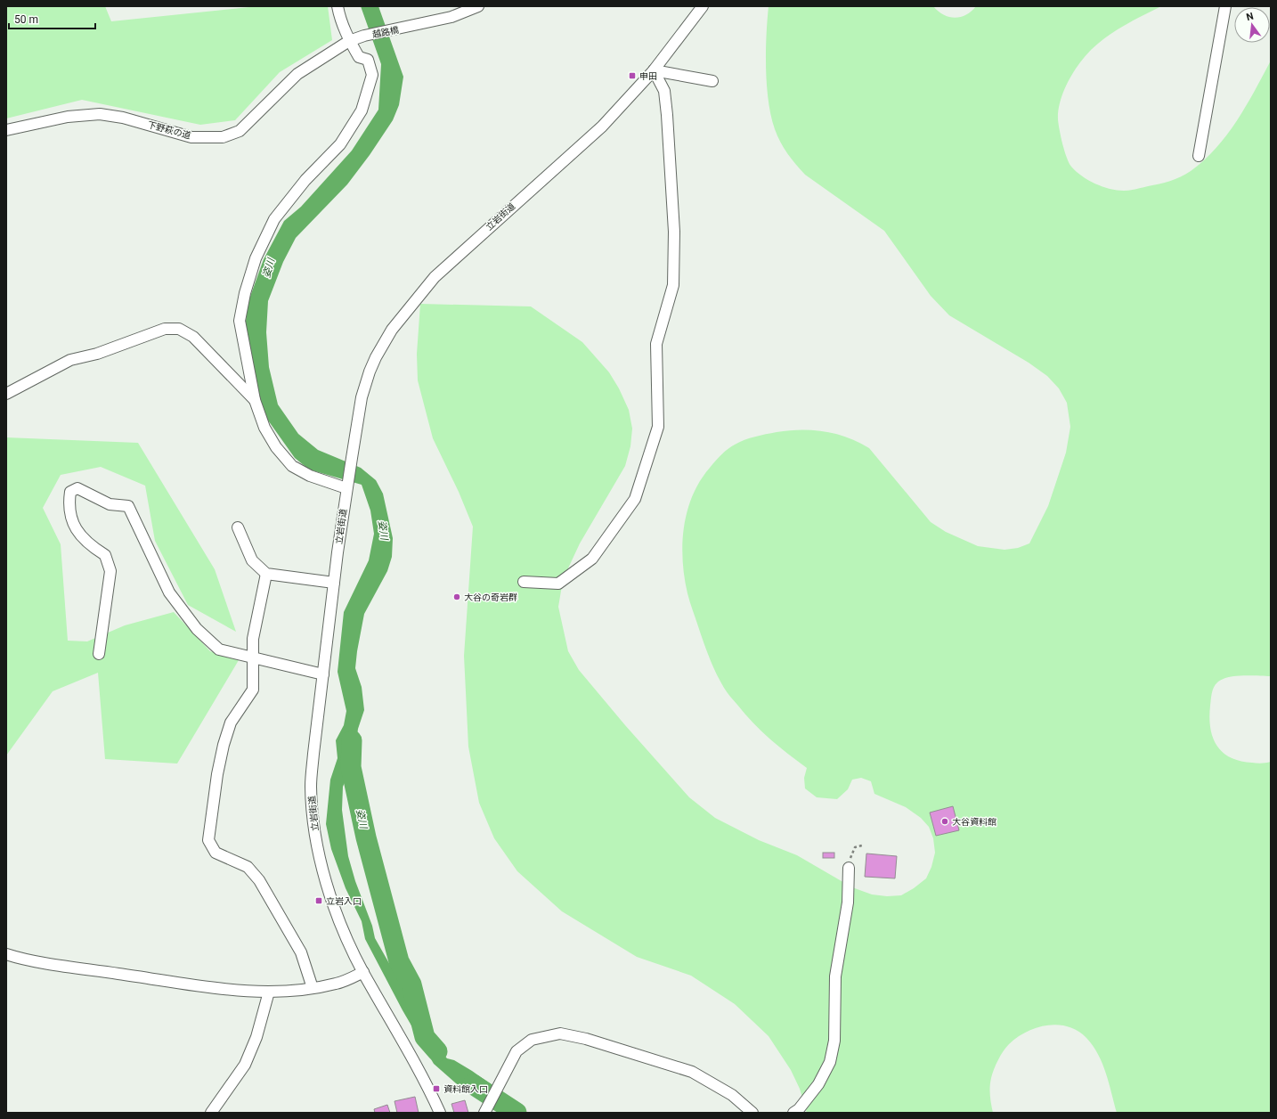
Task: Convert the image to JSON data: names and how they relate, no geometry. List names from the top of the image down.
{
  "streets": {
    "street": ["越路橋", "下野萩の道", "立岩街道"]
  },
  "crossings": [
    ["越路橋", "下野萩の道"]
  ],
  "water": ["姿川"],
  "places": {
    "transit": ["申田", "立岩入口", "資料館入口"],
    "other": ["大谷の奇岩群", "大谷資料館"]
  },
  "scale_bar": "50 m",
  "north": "top"
}
